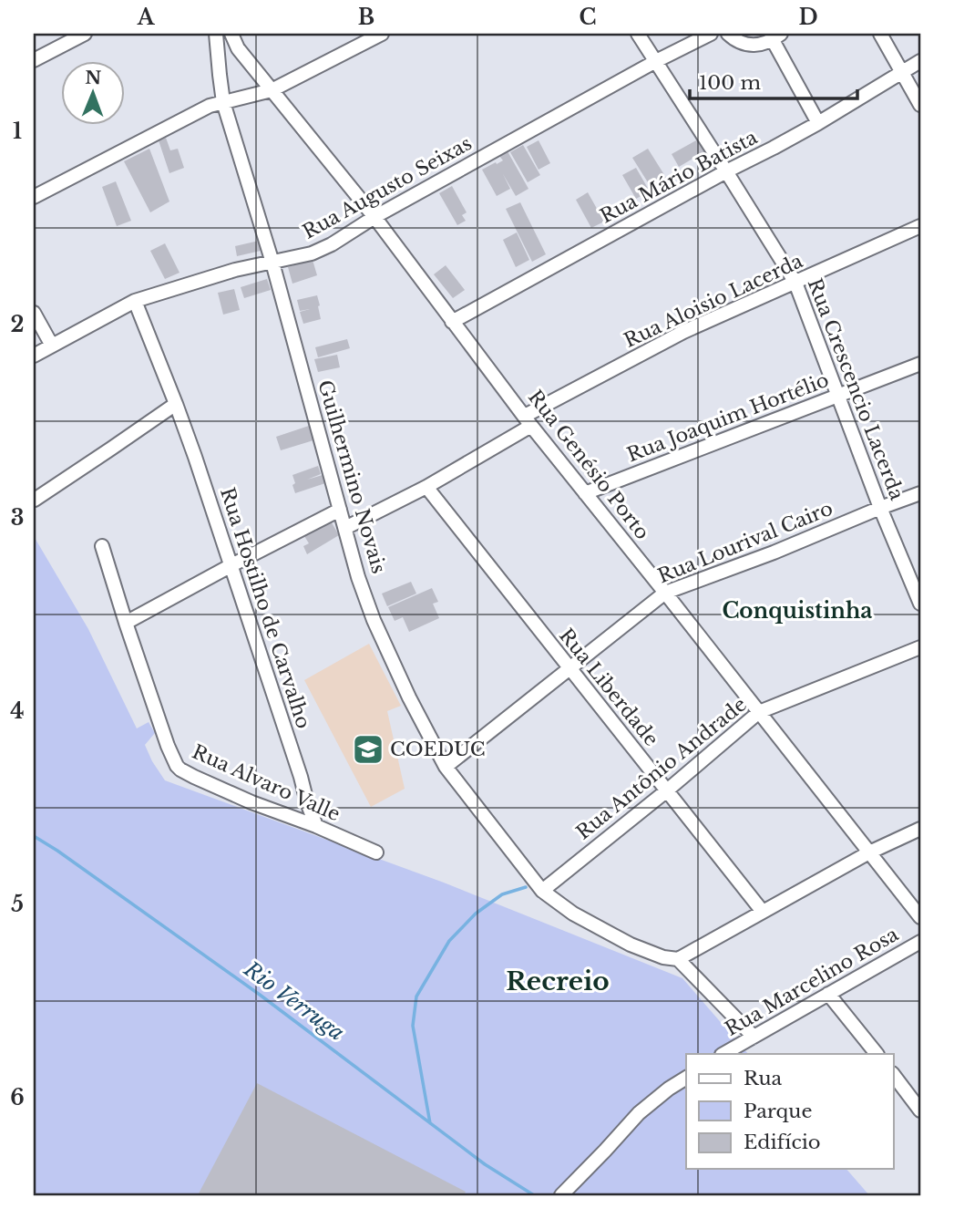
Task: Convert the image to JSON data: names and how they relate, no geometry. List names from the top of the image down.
{
  "streets": {
    "street": [
      "Rua Mário Batista",
      "Rua Augusto Seixas",
      "Rua Aloisio Lacerda",
      "Rua Crescencio Lacerda",
      "Rua Joaquim Hortélio",
      "Rua Genésio Porto",
      "Guilhermino Novais",
      "Rua Lourival Cairo",
      "Rua Hostilho de Carvalho",
      "Rua Liberdade",
      "Rua Antônio Andrade",
      "Rua Alvaro Valle",
      "Rua Marcelino Rosa"
    ]
  },
  "crossings": [
    ["Rua Mário Batista", "Rua Crescencio Lacerda"],
    ["Rua Mário Batista", "Rua Genésio Porto"],
    ["Rua Augusto Seixas", "Rua Crescencio Lacerda"],
    ["Rua Augusto Seixas", "Rua Genésio Porto"],
    ["Rua Augusto Seixas", "Guilhermino Novais"],
    ["Rua Augusto Seixas", "Rua Hostilho de Carvalho"],
    ["Rua Aloisio Lacerda", "Rua Crescencio Lacerda"],
    ["Rua Aloisio Lacerda", "Rua Genésio Porto"],
    ["Rua Aloisio Lacerda", "Guilhermino Novais"],
    ["Rua Aloisio Lacerda", "Rua Liberdade"],
    ["Rua Crescencio Lacerda", "Rua Joaquim Hortélio"],
    ["Rua Crescencio Lacerda", "Rua Lourival Cairo"],
    ["Rua Joaquim Hortélio", "Rua Genésio Porto"],
    ["Rua Genésio Porto", "Rua Lourival Cairo"],
    ["Rua Genésio Porto", "Rua Antônio Andrade"],
    ["Guilhermino Novais", "Rua Lourival Cairo"],
    ["Guilhermino Novais", "Rua Antônio Andrade"],
    ["Rua Lourival Cairo", "Rua Liberdade"],
    ["Rua Hostilho de Carvalho", "Rua Alvaro Valle"],
    ["Rua Liberdade", "Rua Antônio Andrade"]
  ],
  "districts": ["Conquistinha", "Recreio"],
  "water": ["Rio Verruga"],
  "places": {
    "school or university": ["COEDUC"]
  },
  "legend": ["Rua", "Parque", "Edifício"],
  "scale_bar": "100 m",
  "north": "top",
  "grid": {
    "columns": [
      "A",
      "B",
      "C",
      "D"
    ],
    "rows": [
      "1",
      "2",
      "3",
      "4",
      "5",
      "6"
    ]
  }
}
